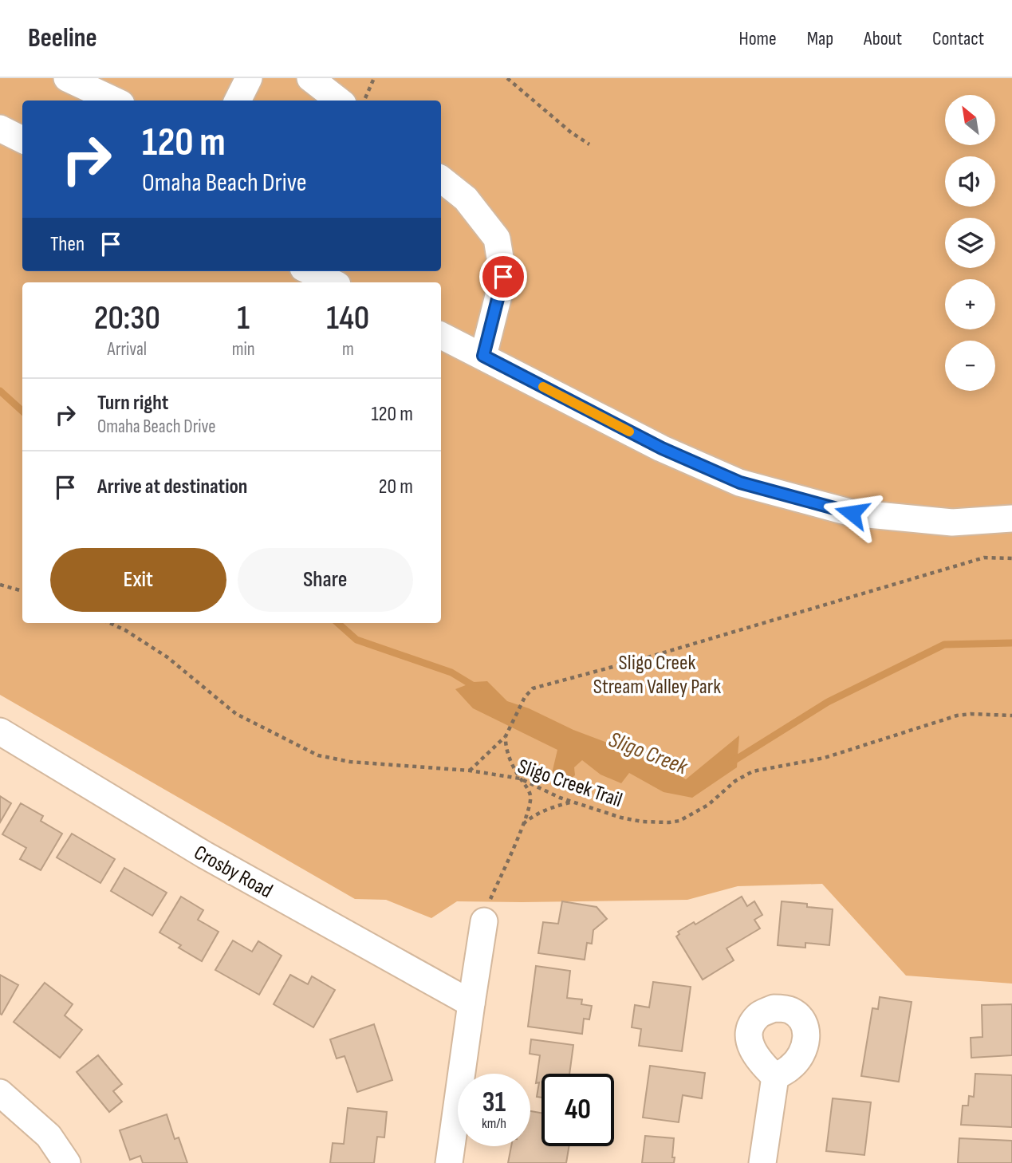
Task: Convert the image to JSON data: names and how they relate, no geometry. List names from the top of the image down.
{
  "streets": {
    "street": ["Crosby Road"],
    "path": ["Sligo Creek Trail"]
  },
  "water": ["Sligo Creek"],
  "parks": ["Sligo Creek Stream Valley Park"],
  "north": "top left",
  "page": {
    "header": "Beeline",
    "nav": [
      "Home",
      "Map",
      "About",
      "Contact"
    ],
    "map_buttons": ["+", "−"],
    "turn": ["120 m", "Omaha Beach Drive"],
    "then": "Then",
    "eta": [
      "20:30",
      "Arrival",
      "1",
      "min",
      "140",
      "m"
    ],
    "list": [
      {
        "name": "Turn right",
        "note": "Omaha Beach Drive",
        "value": "120 m"
      },
      {
        "name": "Arrive at destination",
        "value": "20 m"
      }
    ],
    "buttons": ["Exit", "Share"],
    "speed": "31 km/h",
    "limit": "40"
  }
}
